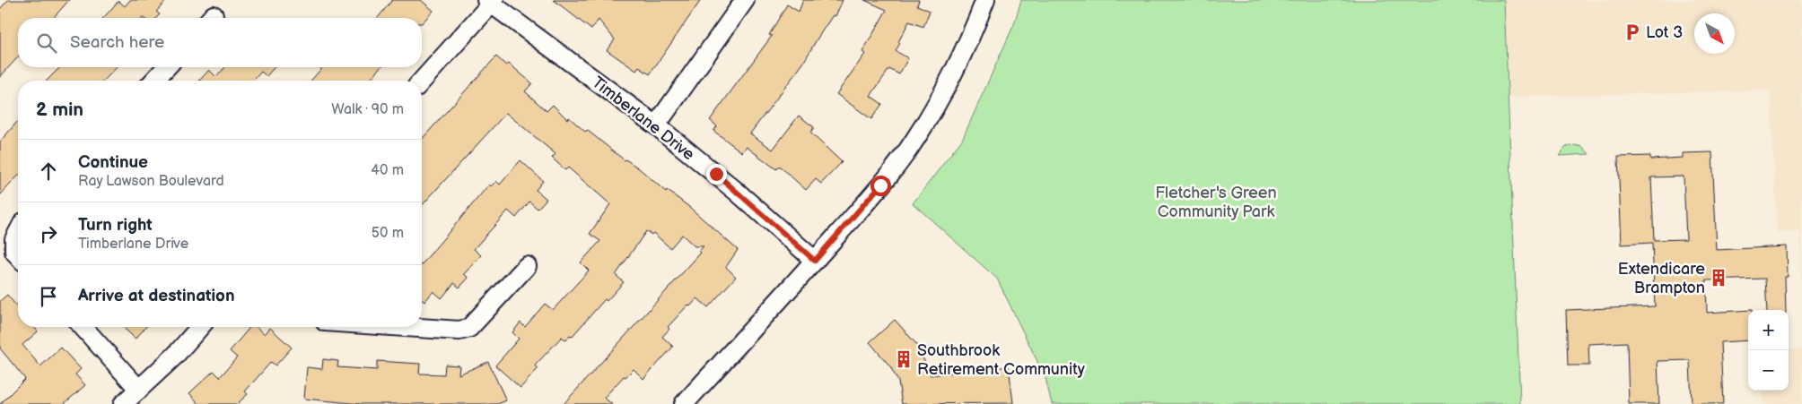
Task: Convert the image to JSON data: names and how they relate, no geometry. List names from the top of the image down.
{
  "streets": {
    "street": ["Timberlane Drive"]
  },
  "parks": ["Fletcher's Green Community Park"],
  "places": {
    "parking": ["Lot 3"],
    "building": ["Extendicare Brampton", "Southbrook Retirement Community"]
  },
  "north": "bottom right",
  "page": {
    "search": "Search here",
    "heading": ["2 min", "Walk · 90 m"],
    "list": [
      ["Continue", "Ray Lawson Boulevard", "40 m"],
      ["Turn right", "Timberlane Drive", "50 m"],
      "Arrive at destination"
    ],
    "map_buttons": ["+", "−"]
  }
}
